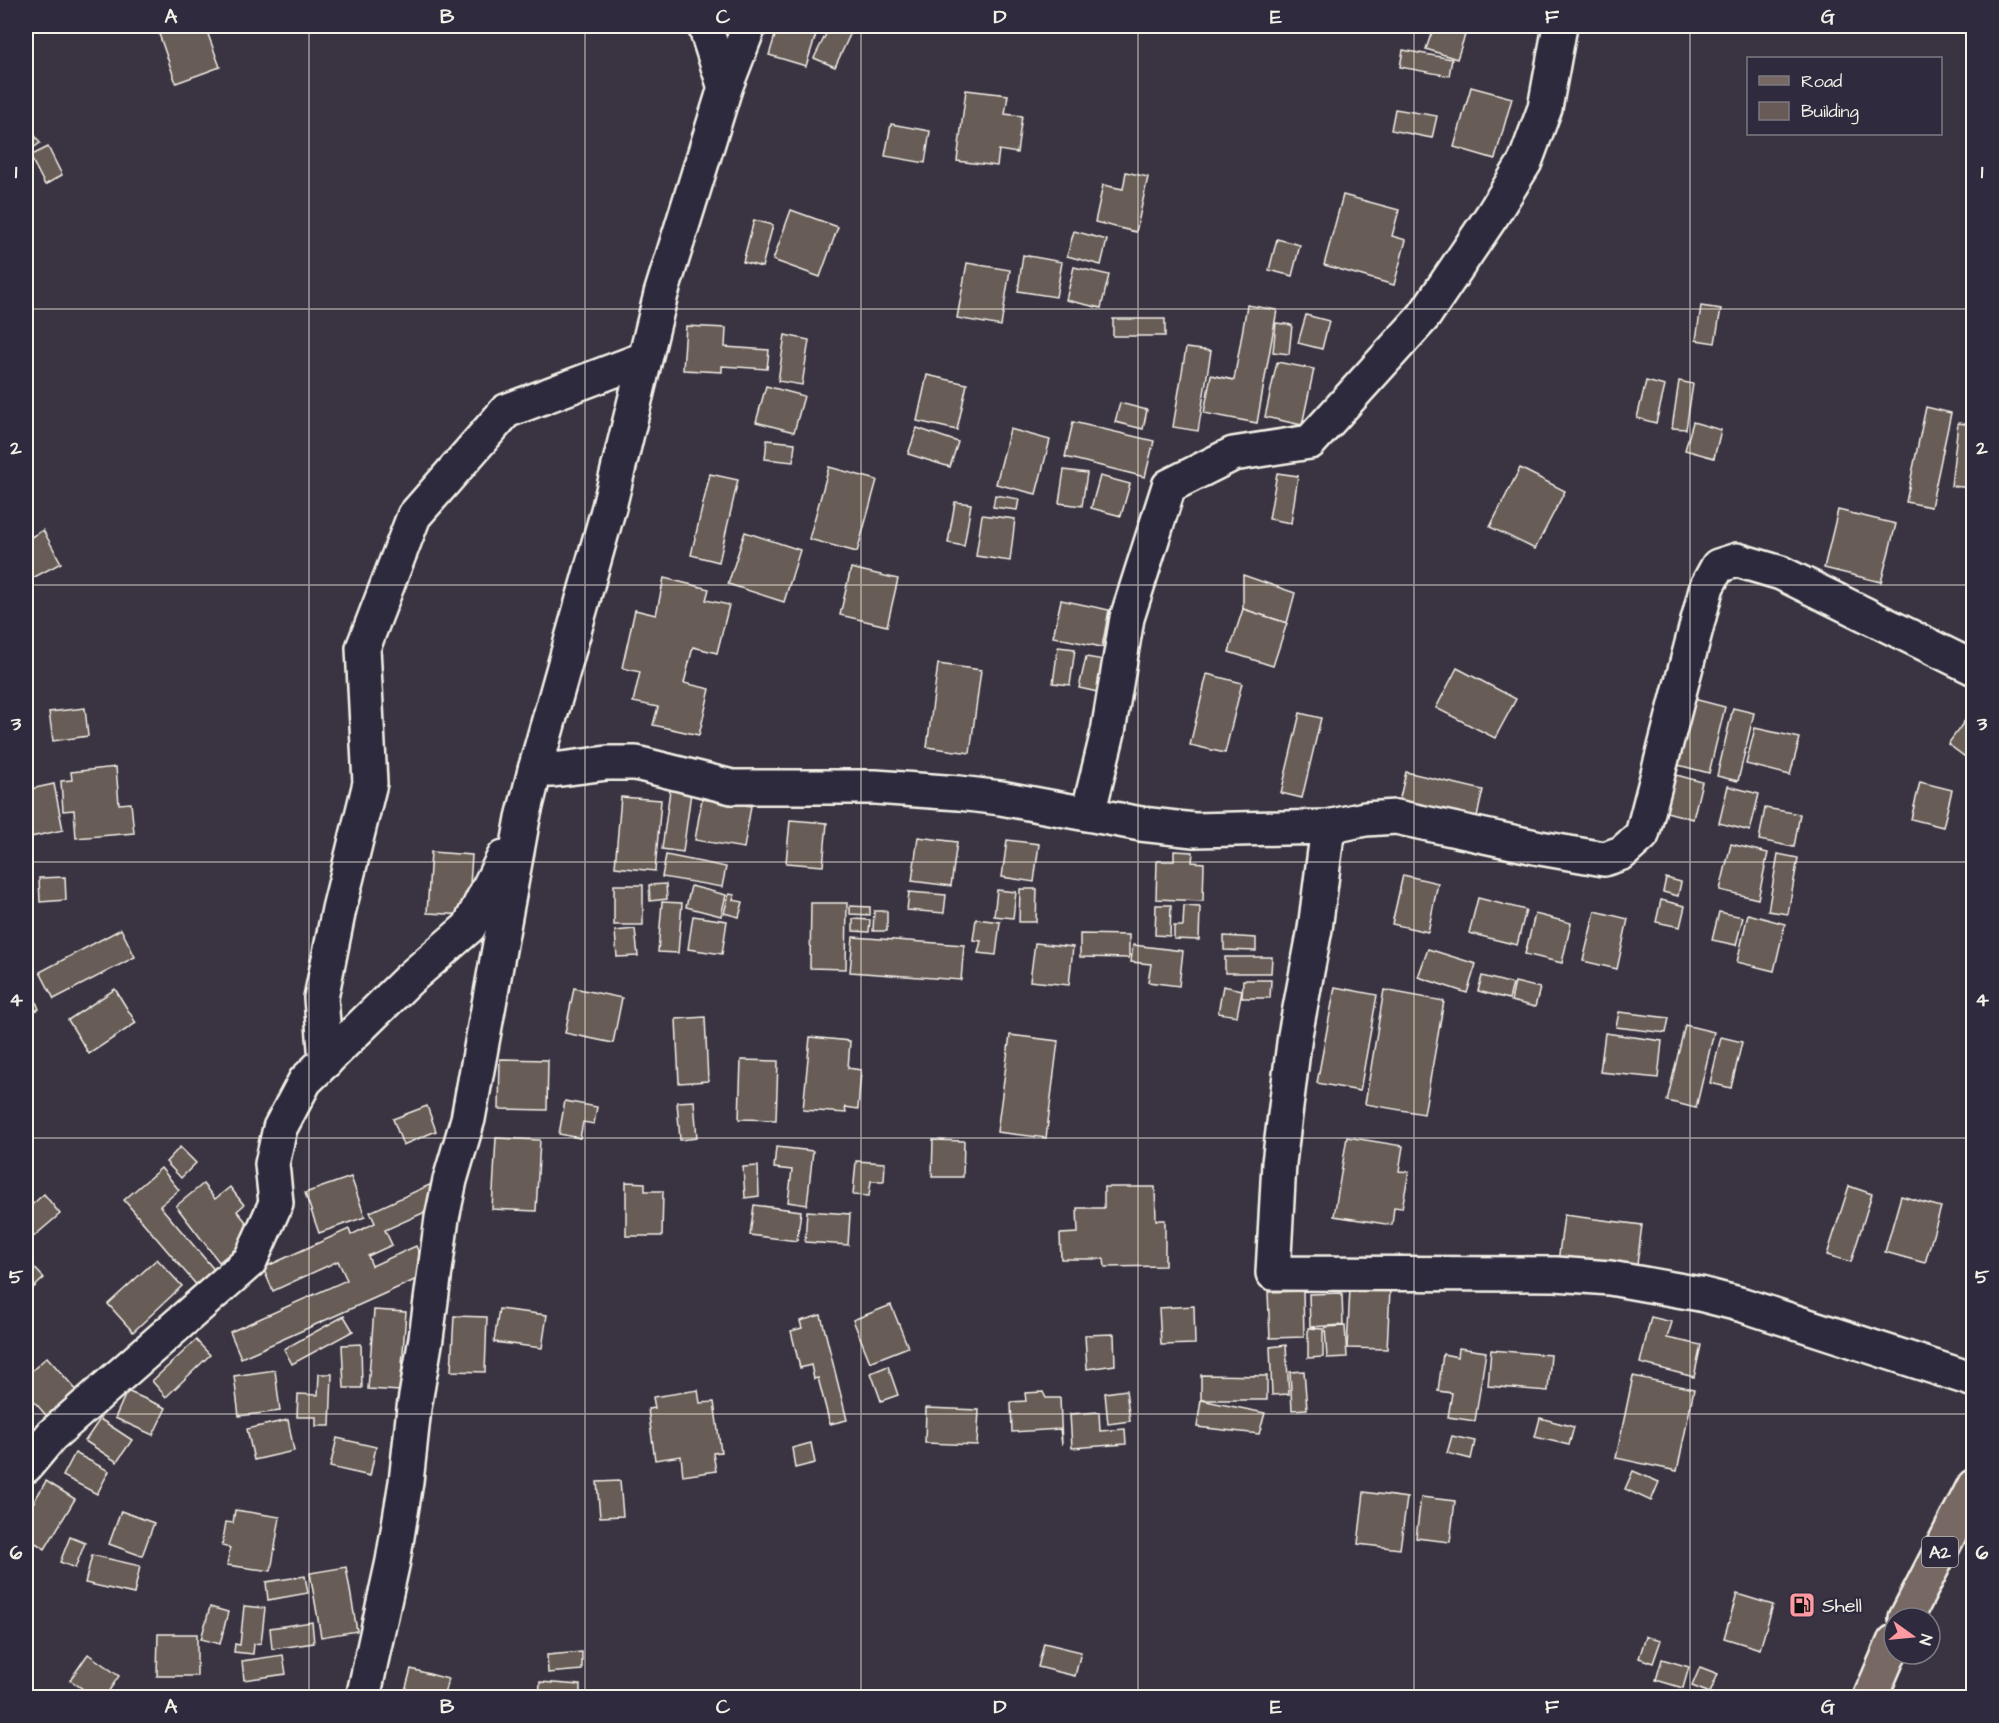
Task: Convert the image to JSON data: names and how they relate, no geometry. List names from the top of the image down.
{
  "streets": {
    "main road": ["A2"]
  },
  "places": {
    "fuel station": ["Shell"]
  },
  "legend": ["Road", "Building"],
  "north": "right",
  "grid": {
    "columns": [
      "A",
      "B",
      "C",
      "D",
      "E",
      "F",
      "G"
    ],
    "rows": [
      "1",
      "2",
      "3",
      "4",
      "5",
      "6"
    ]
  }
}
